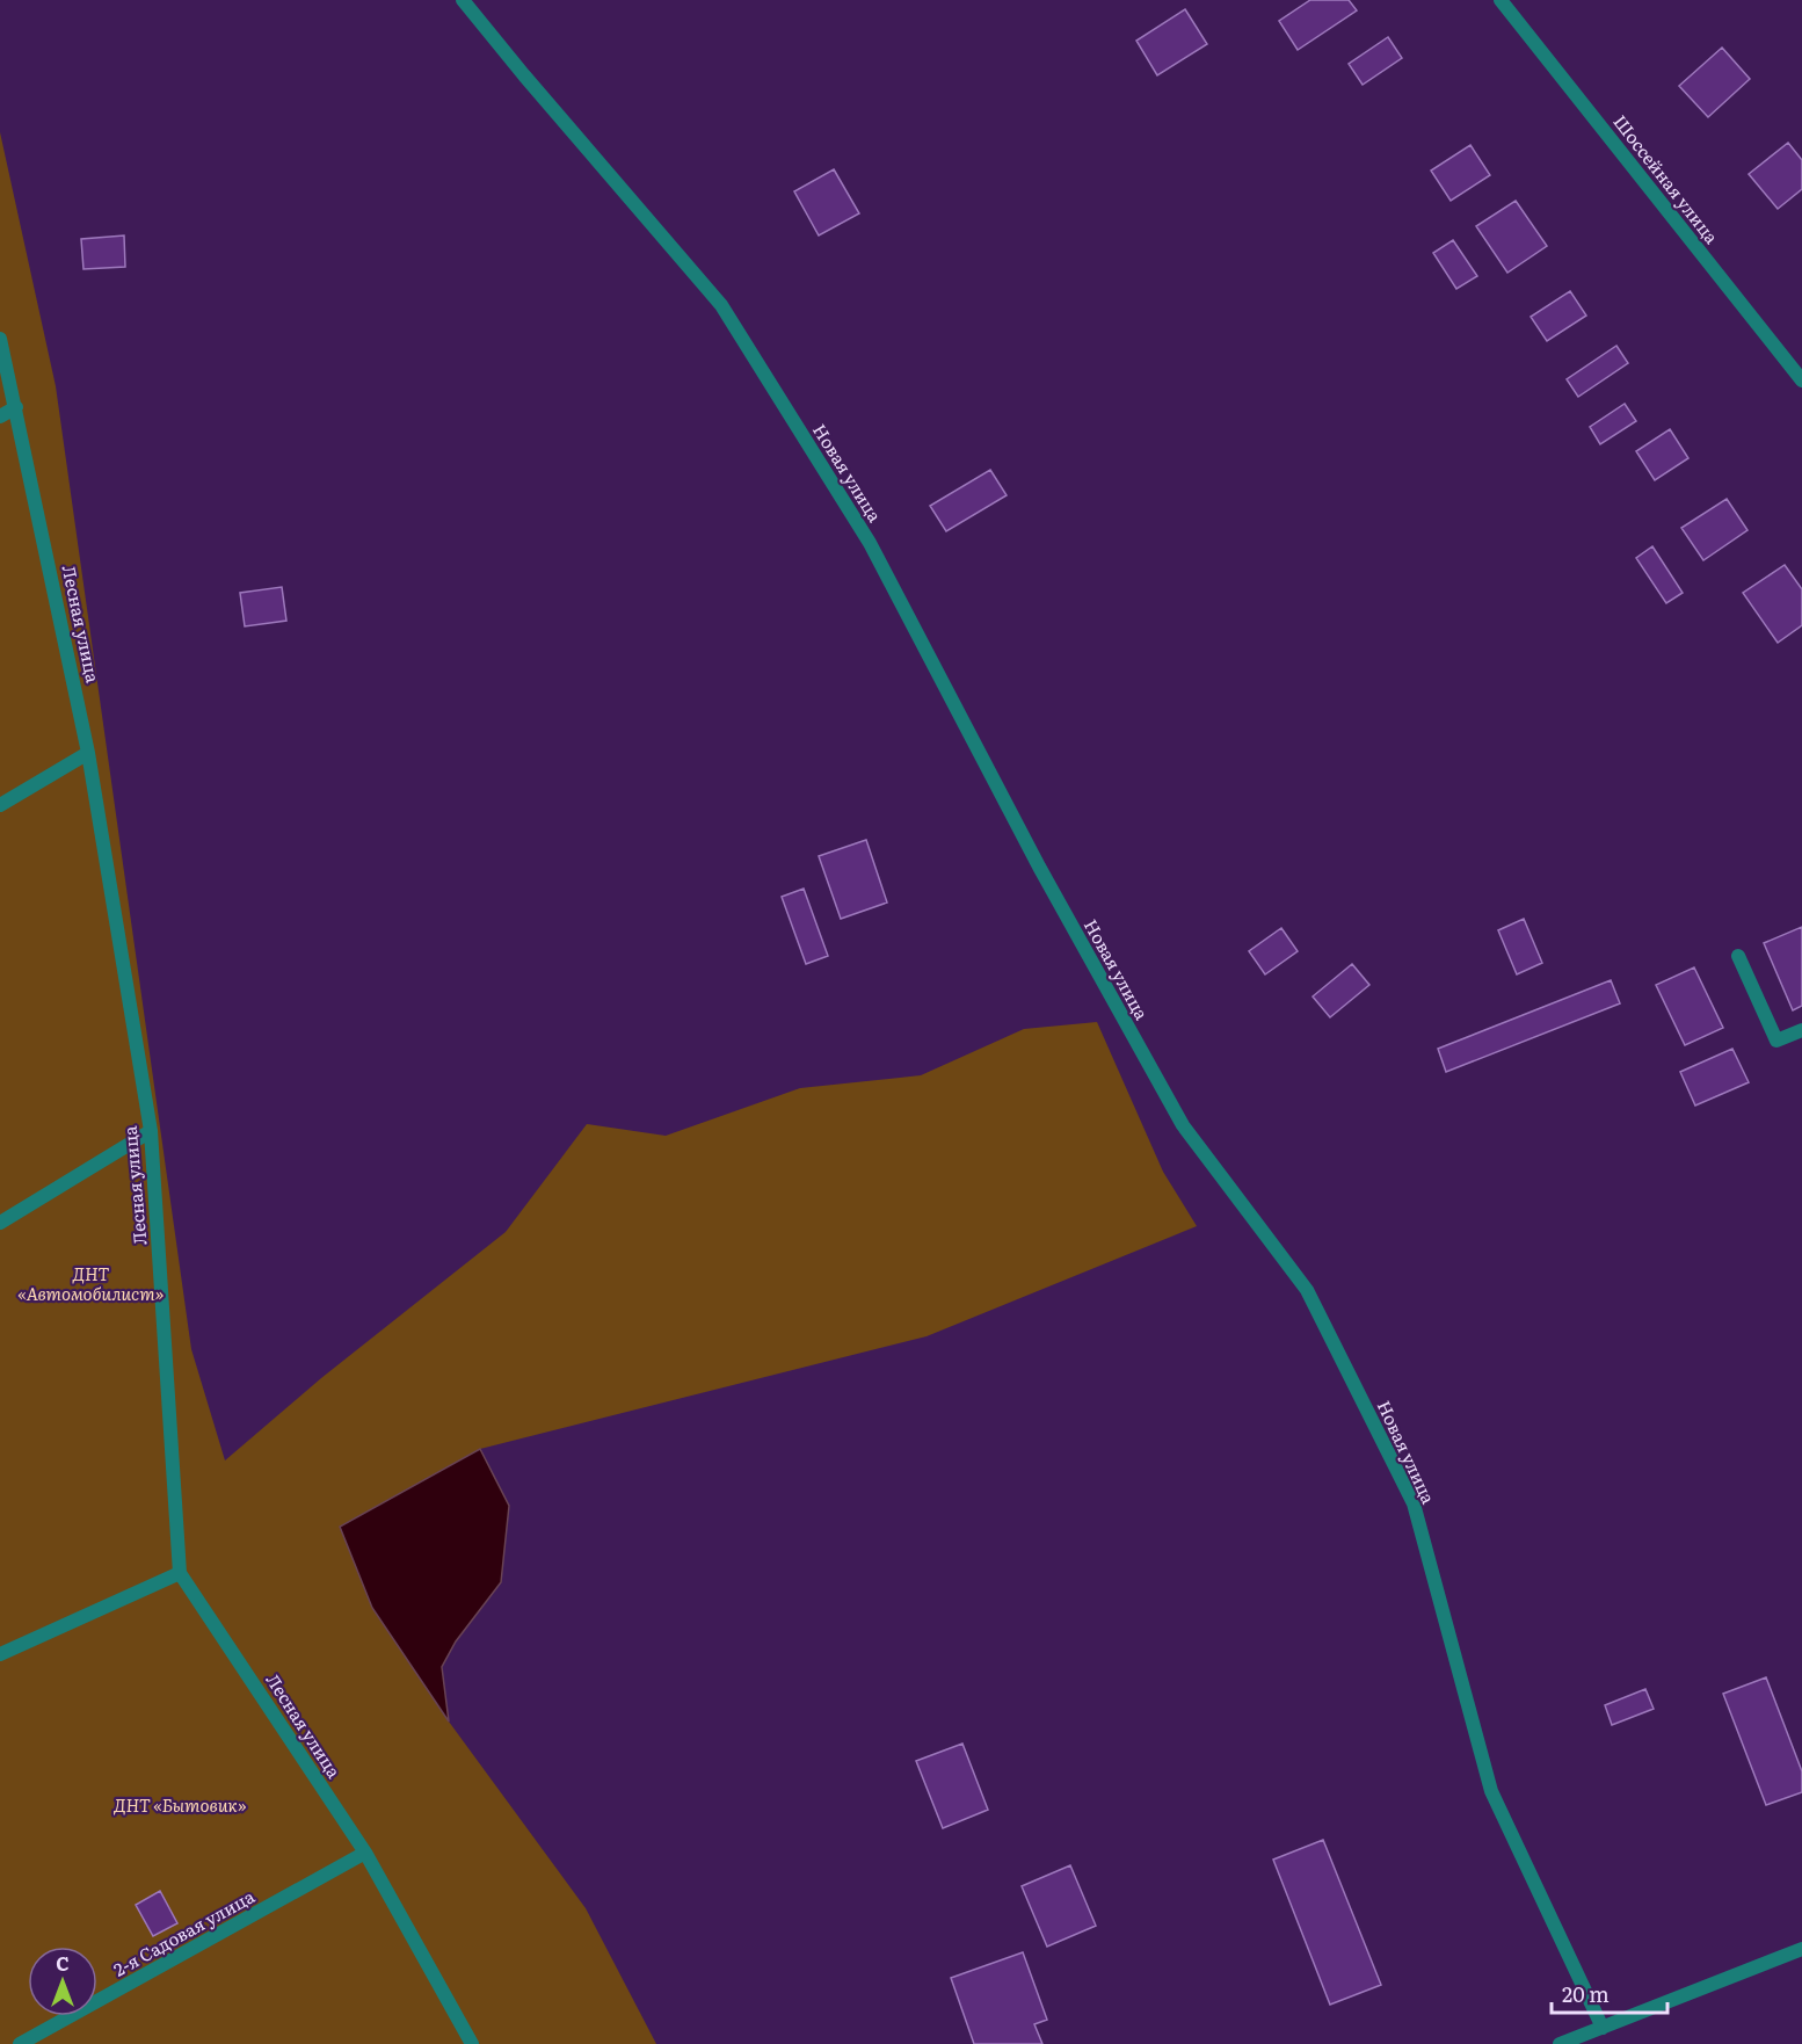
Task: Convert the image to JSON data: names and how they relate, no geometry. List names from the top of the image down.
{
  "streets": {
    "street": [
      "Шоссейная улица",
      "Новая улица",
      "Лесная улица",
      "2-я Садовая улица"
    ]
  },
  "crossings": [
    ["Лесная улица", "2-я Садовая улица"]
  ],
  "parks": ["ДНТ «Автомобилист»", "ДНТ «Бытовик»"],
  "scale_bar": "20 m",
  "north": "top"
}
